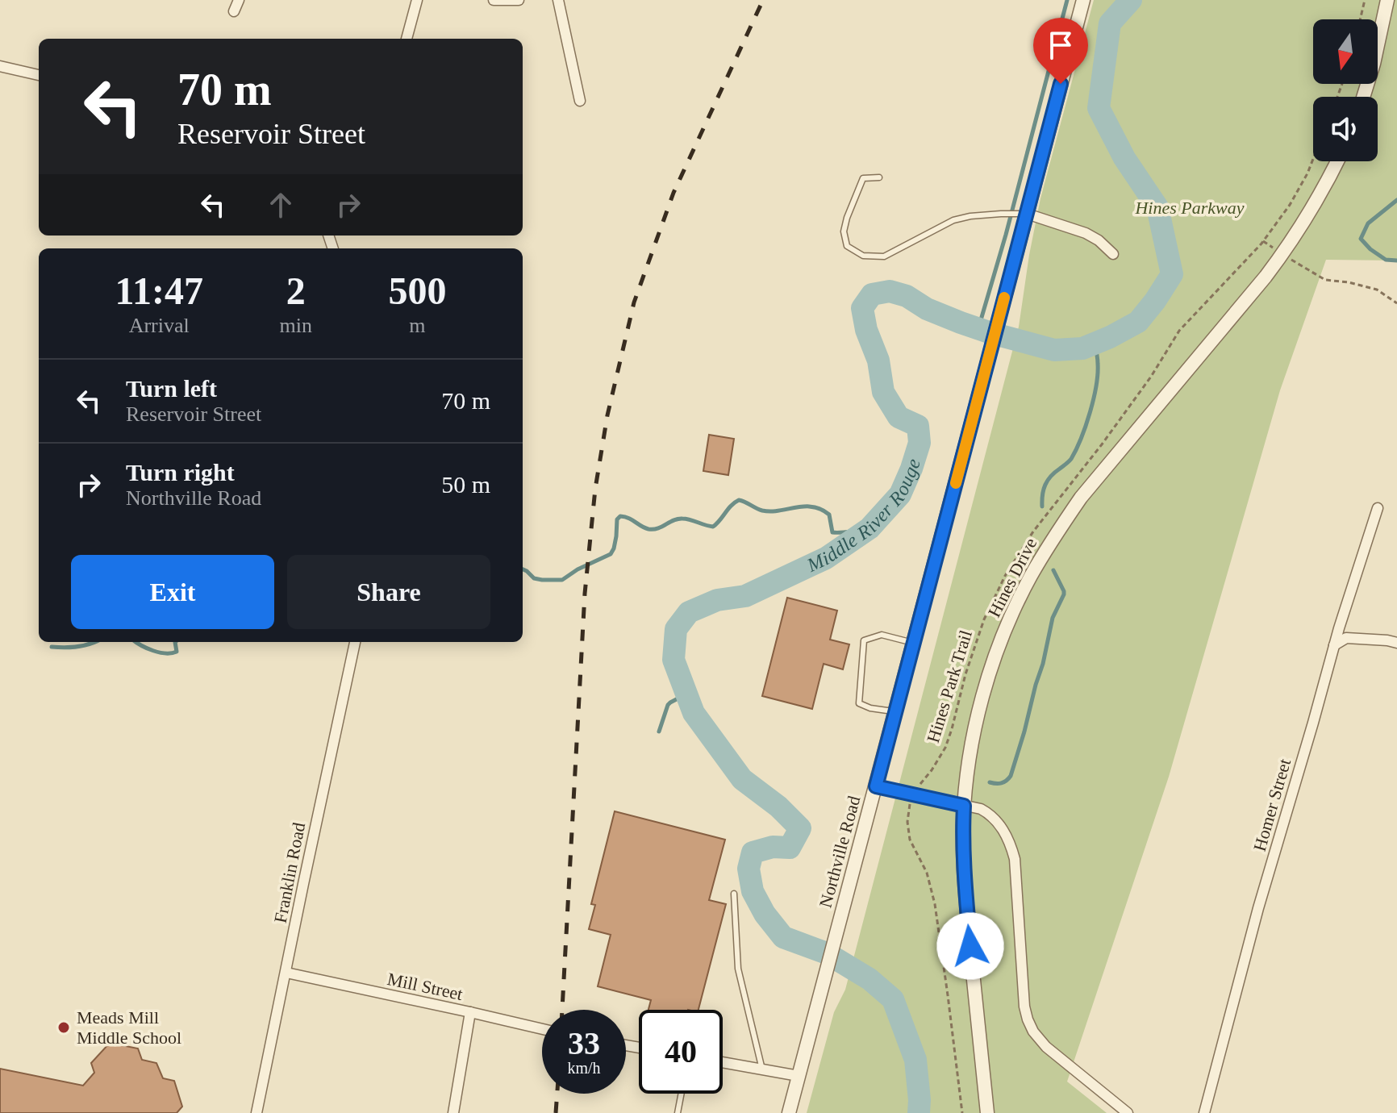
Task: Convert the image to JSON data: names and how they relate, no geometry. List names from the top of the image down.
{
  "streets": {
    "street": [
      "Hines Drive",
      "Homer Street",
      "Northville Road",
      "Franklin Road",
      "Mill Street"
    ],
    "path": ["Hines Park Trail"]
  },
  "crossings": [
    ["Franklin Road", "Mill Street"]
  ],
  "water": ["Middle River Rouge"],
  "parks": ["Hines Parkway"],
  "places": ["Meads Mill Middle School"],
  "north": "bottom",
  "page": {
    "turn": ["70 m", "Reservoir Street"],
    "eta": [
      "11:47",
      "Arrival",
      "2",
      "min",
      "500",
      "m"
    ],
    "list": [
      {
        "name": "Turn left",
        "note": "Reservoir Street",
        "value": "70 m"
      },
      {
        "name": "Turn right",
        "note": "Northville Road",
        "value": "50 m"
      }
    ],
    "buttons": ["Exit", "Share"],
    "speed": "33 km/h",
    "limit": "40"
  }
}
